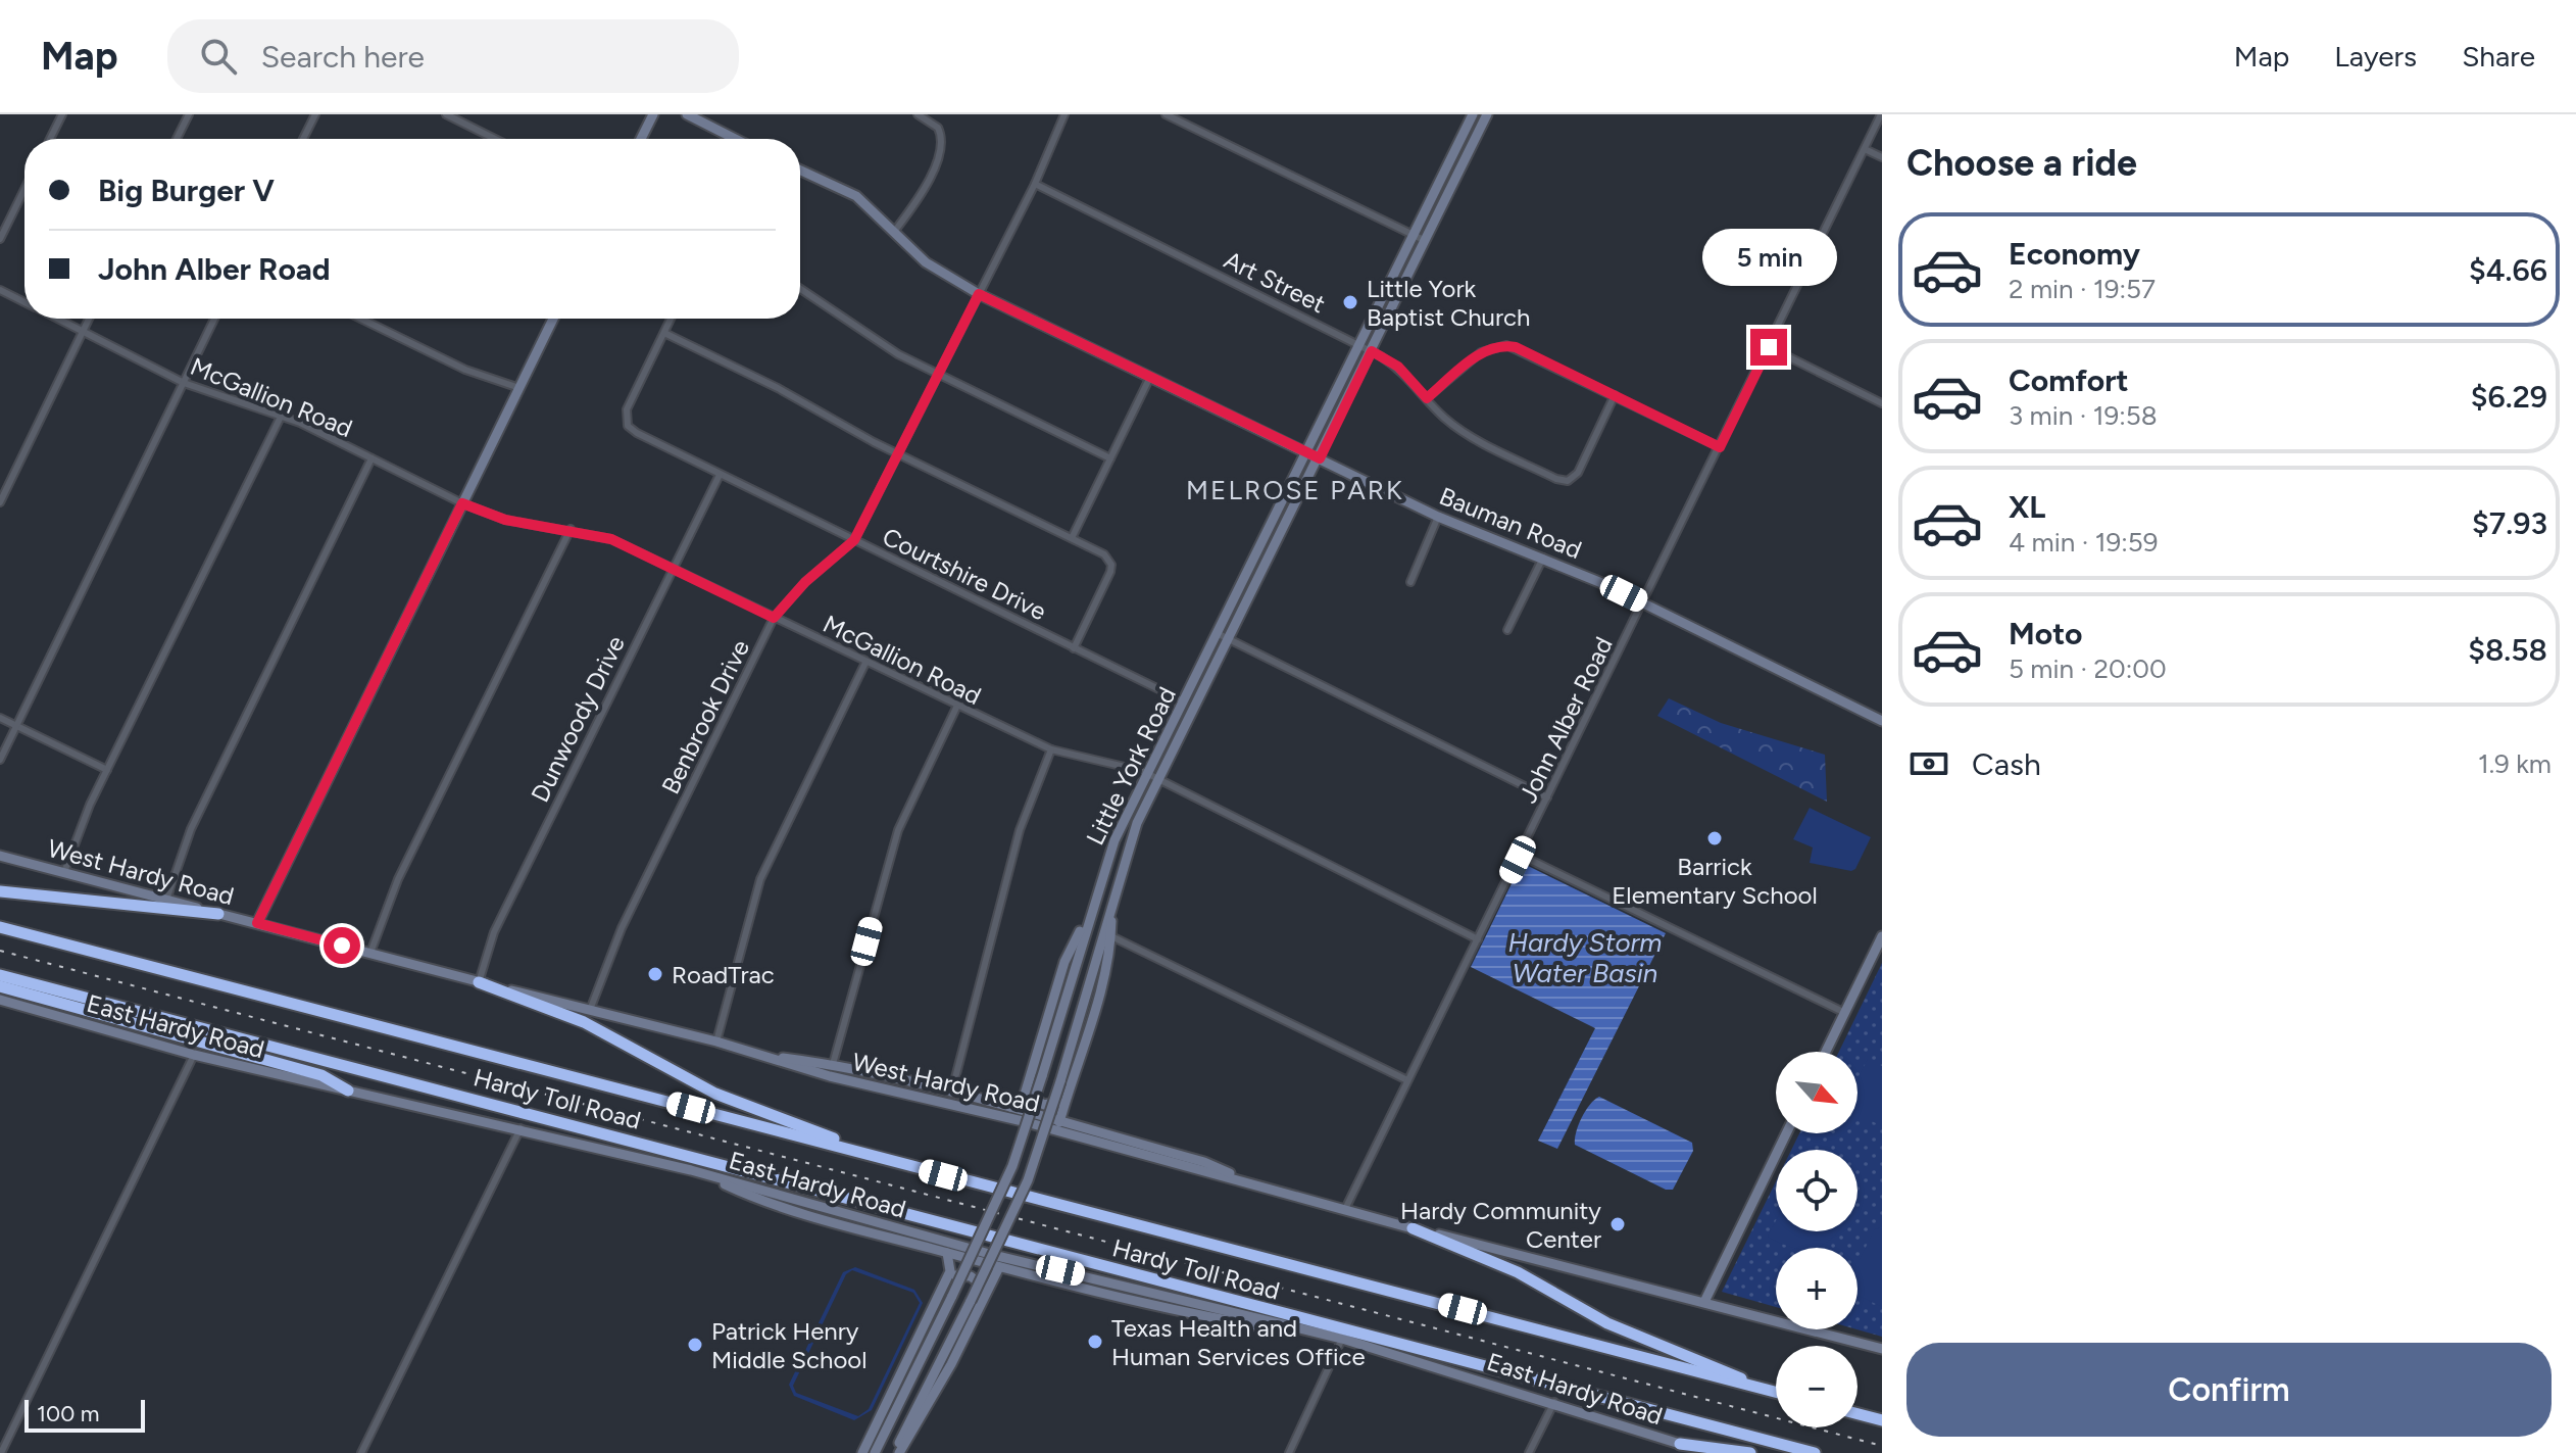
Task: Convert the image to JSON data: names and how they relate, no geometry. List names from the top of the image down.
{
  "streets": {
    "highway": ["Hardy Toll Road"],
    "main road": [
      "Bauman Road",
      "Little York Road",
      "West Hardy Road",
      "East Hardy Road"
    ],
    "street": [
      "Art Street",
      "McGallion Road",
      "Courtshire Drive",
      "Benbrook Drive",
      "Dunwoody Drive",
      "John Alber Road"
    ]
  },
  "crossings": [
    ["Art Street", "Benbrook Drive"],
    ["Art Street", "Little York Road"],
    ["McGallion Road", "Benbrook Drive"],
    ["McGallion Road", "Dunwoody Drive"],
    ["McGallion Road", "John Alber Road"],
    ["McGallion Road", "Little York Road"],
    ["Bauman Road", "Benbrook Drive"],
    ["Bauman Road", "John Alber Road"],
    ["Bauman Road", "Little York Road"],
    ["Courtshire Drive", "Benbrook Drive"],
    ["Courtshire Drive", "Dunwoody Drive"],
    ["Courtshire Drive", "Little York Road"],
    ["Benbrook Drive", "West Hardy Road"],
    ["Dunwoody Drive", "West Hardy Road"],
    ["John Alber Road", "West Hardy Road"],
    ["Little York Road", "West Hardy Road"],
    ["Little York Road", "East Hardy Road"]
  ],
  "districts": ["MELROSE PARK"],
  "water": ["Hardy Storm Water Basin"],
  "places": [
    "Little York Baptist Church",
    "Barrick Elementary School",
    "RoadTrac",
    "Hardy Community Center",
    "Texas Health and Human Services Office",
    "Patrick Henry Middle School"
  ],
  "scale_bar": "100 m",
  "north": "bottom right",
  "page": {
    "header": "Map",
    "search": "Search here",
    "nav": ["Map", "Layers", "Share"],
    "heading": "Choose a ride",
    "banner": ["Big Burger V", "John Alber Road"],
    "list": [
      {
        "name": "Economy",
        "note": "2 min · 19:57",
        "value": "$4.66"
      },
      {
        "name": "Comfort",
        "note": "3 min · 19:58",
        "value": "$6.29"
      },
      {
        "name": "XL",
        "note": "4 min · 19:59",
        "value": "$7.93"
      },
      {
        "name": "Moto",
        "note": "5 min · 20:00",
        "value": "$8.58"
      }
    ],
    "bubble": "5 min",
    "pay": ["Cash", "1.9 km"],
    "map_buttons": ["+", "−"],
    "buttons": "Confirm",
    "scale": "100 m"
  }
}
